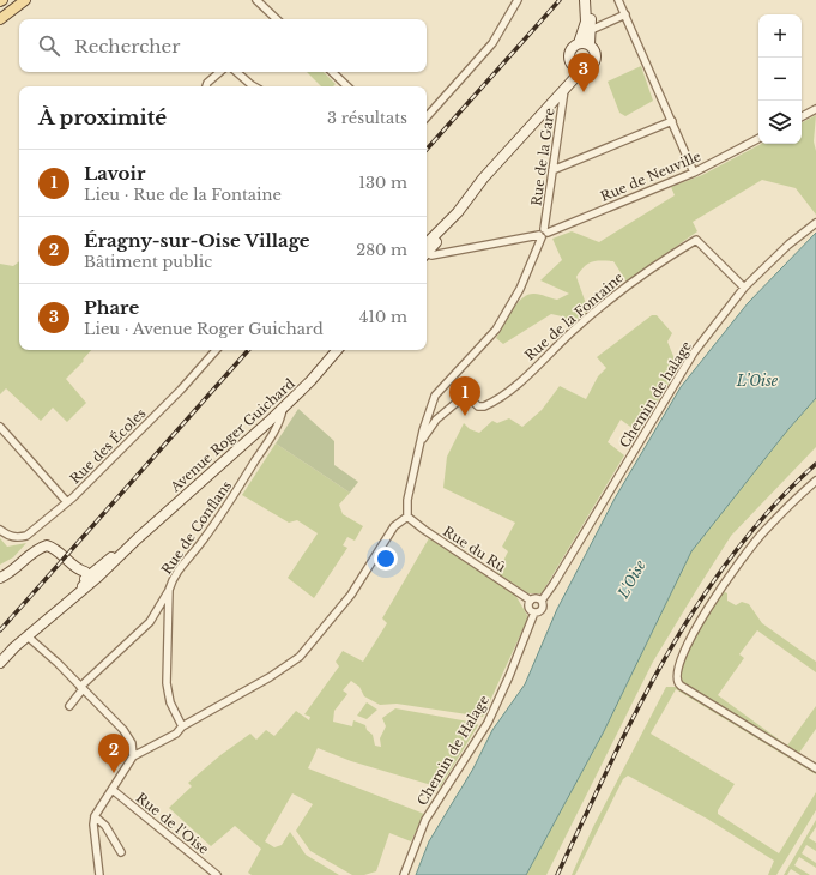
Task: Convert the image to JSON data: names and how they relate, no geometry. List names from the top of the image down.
{
  "streets": {
    "main road": ["Avenue Roger Guichard"],
    "street": [
      "Rue de la Gare",
      "Rue de Neuville",
      "Rue de la Fontaine",
      "Chemin de halage",
      "Rue des Écoles",
      "Rue de Conflans",
      "Rue du Rû",
      "Chemin de Halage",
      "Rue de l'Oise"
    ]
  },
  "crossings": [
    ["Rue de la Gare", "Rue de Neuville"],
    ["Rue de la Gare", "Rue de la Fontaine"],
    ["Rue de la Gare", "Rue du Rû"],
    ["Rue de la Fontaine", "Chemin de halage"],
    ["Chemin de halage", "Rue du Rû"],
    ["Chemin de halage", "Chemin de Halage"],
    ["Avenue Roger Guichard", "Rue de Conflans"],
    ["Rue du Rû", "Chemin de Halage"]
  ],
  "water": ["L’Oise", "L'Oise"],
  "page": {
    "map_buttons": ["+", "−"],
    "search": "Rechercher",
    "pins": ["3", "1", "2"],
    "heading": ["À proximité", "3 résultats"],
    "list": [
      {
        "mark": "1",
        "name": "Lavoir",
        "note": "Lieu · Rue de la Fontaine",
        "value": "130 m"
      },
      {
        "mark": "2",
        "name": "Éragny-sur-Oise Village",
        "note": "Bâtiment public",
        "value": "280 m"
      },
      {
        "mark": "3",
        "name": "Phare",
        "note": "Lieu · Avenue Roger Guichard",
        "value": "410 m"
      }
    ]
  }
}
